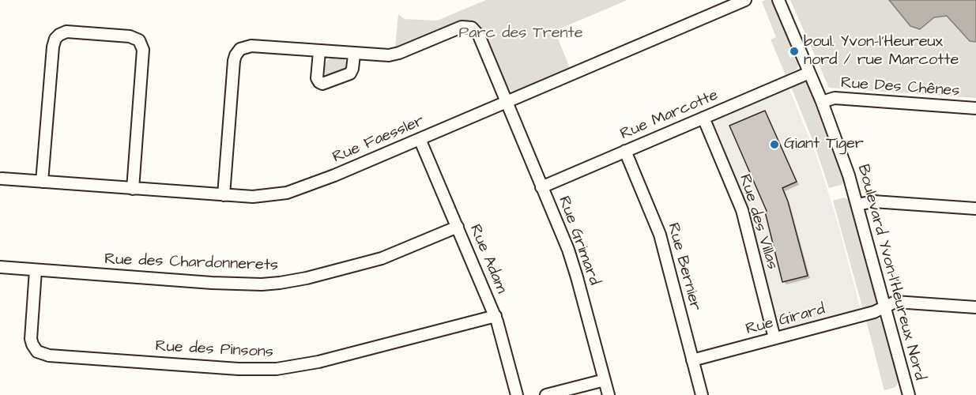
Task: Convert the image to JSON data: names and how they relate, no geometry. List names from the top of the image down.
{
  "streets": {
    "street": [
      "Rue Des Chênes",
      "Rue Marcotte",
      "Rue Faessler",
      "Rue des Villas",
      "Rue Grimard",
      "Rue Adam",
      "Rue des Chardonnerets",
      "Rue Bernier",
      "Boulevard Yvon-l'Heureux Nord",
      "Rue Girard",
      "Rue des Pinsons"
    ]
  },
  "crossings": [
    ["Rue Des Chênes", "Boulevard Yvon-l'Heureux Nord"],
    ["Rue Marcotte", "Rue des Villas"],
    ["Rue Marcotte", "Rue Grimard"],
    ["Rue Marcotte", "Rue Bernier"],
    ["Rue Marcotte", "Boulevard Yvon-l'Heureux Nord"],
    ["Rue Faessler", "Rue Grimard"],
    ["Rue Faessler", "Rue Adam"],
    ["Rue des Villas", "Rue Girard"],
    ["Rue Adam", "Rue des Chardonnerets"],
    ["Rue Adam", "Rue des Pinsons"],
    ["Rue des Chardonnerets", "Rue des Pinsons"],
    ["Rue Bernier", "Rue Girard"],
    ["Boulevard Yvon-l'Heureux Nord", "Rue Girard"]
  ],
  "parks": ["Parc des Trente"],
  "places": ["boul. Yvon-l'Heureux nord / rue Marcotte", "Giant Tiger"]
}
